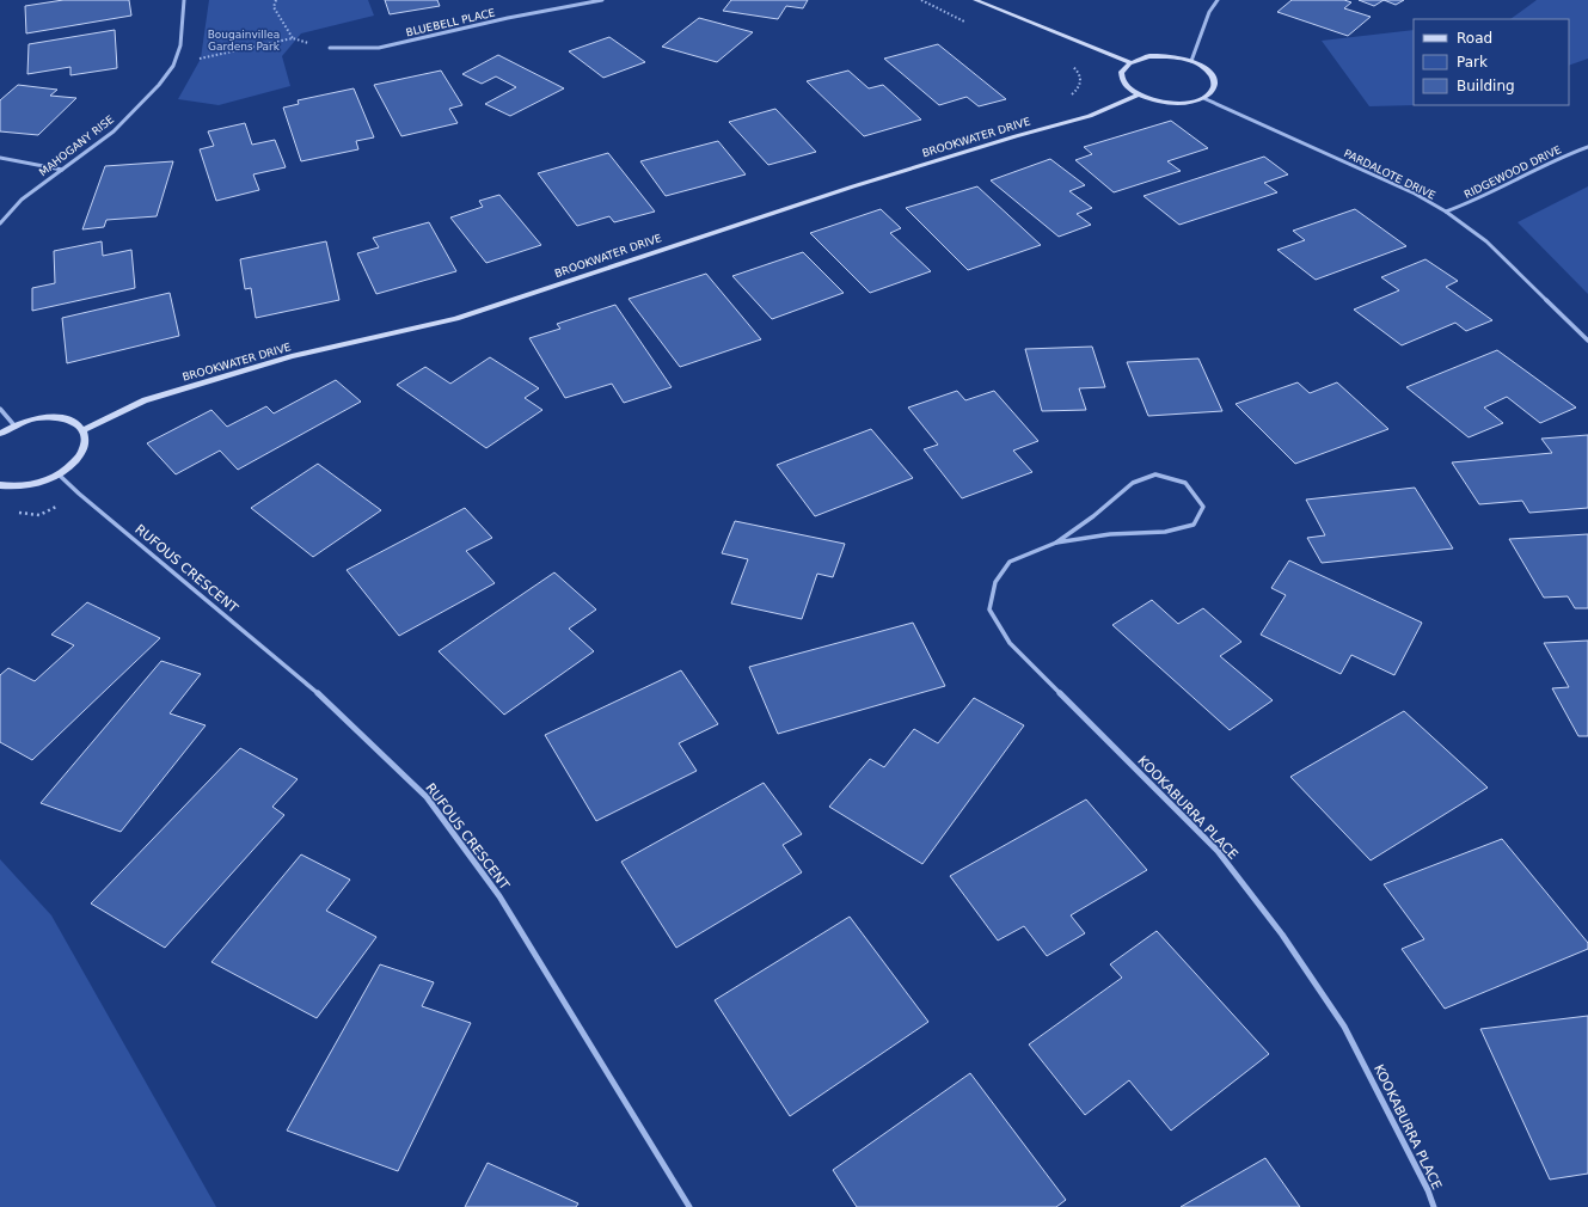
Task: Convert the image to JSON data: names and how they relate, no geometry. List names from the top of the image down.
{
  "streets": {
    "street": [
      "BLUEBELL PLACE",
      "BROOKWATER DRIVE",
      "MAHOGANY RISE",
      "RIDGEWOOD DRIVE",
      "PARDALOTE DRIVE",
      "RUFOUS CRESCENT",
      "KOOKABURRA PLACE"
    ]
  },
  "crossings": [
    ["RIDGEWOOD DRIVE", "PARDALOTE DRIVE"]
  ],
  "parks": ["Bougainvillea Gardens Park"],
  "legend": ["Road", "Park", "Building"]
}
